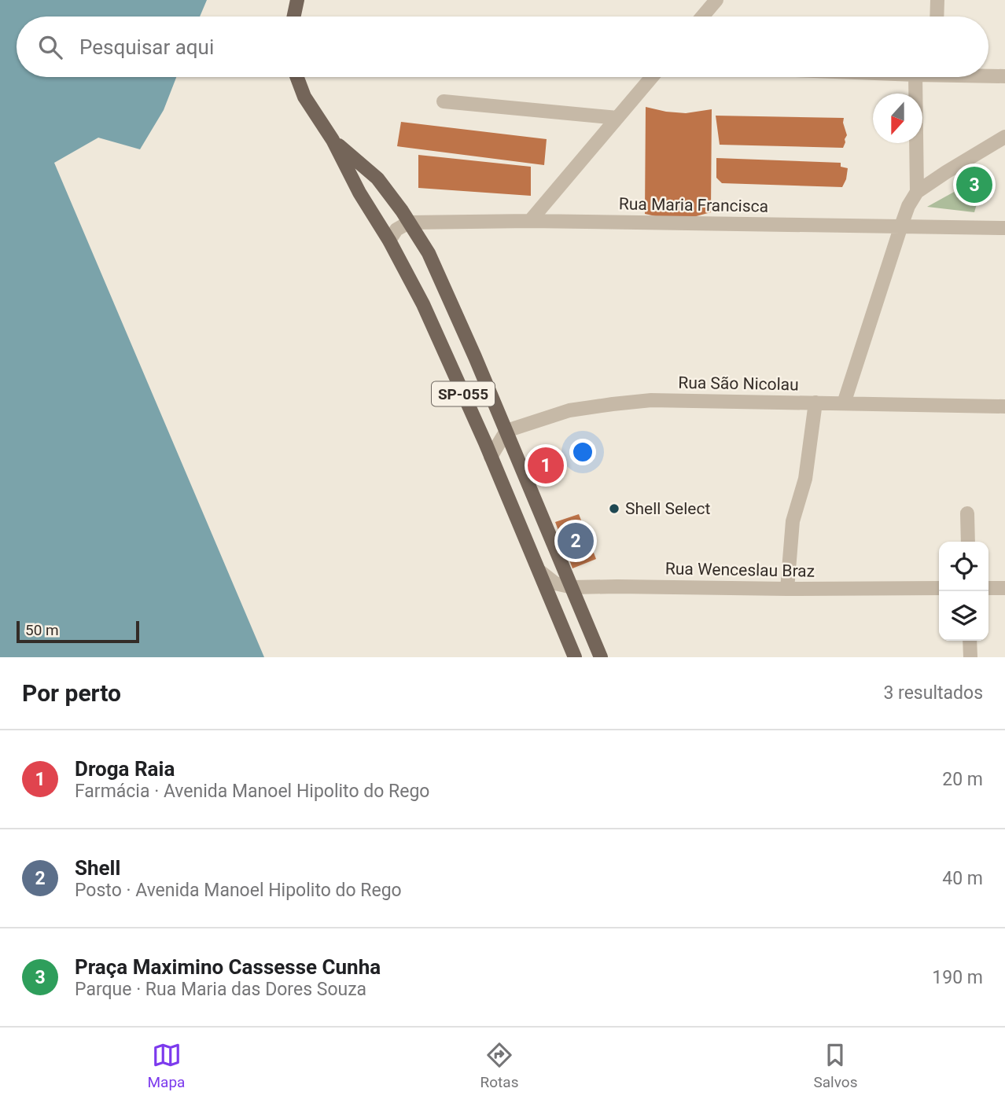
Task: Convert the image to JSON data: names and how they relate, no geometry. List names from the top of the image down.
{
  "streets": {
    "main road": ["SP-055"],
    "street": ["Rua Maria Francisca", "Rua São Nicolau", "Rua Wenceslau Braz"]
  },
  "crossings": [
    ["Rua Maria Francisca", "SP-055"],
    ["Rua São Nicolau", "SP-055"],
    ["SP-055", "Rua Wenceslau Braz"]
  ],
  "places": ["Shell Select"],
  "scale_bar": "50 m",
  "north": "bottom",
  "page": {
    "search": "Pesquisar aqui",
    "pins": ["3", "1", "2"],
    "scale": "50 m",
    "heading": ["Por perto", "3 resultados"],
    "list": [
      {
        "mark": "1",
        "name": "Droga Raia",
        "note": "Farmácia · Avenida Manoel Hipolito do Rego",
        "value": "20 m"
      },
      {
        "mark": "2",
        "name": "Shell",
        "note": "Posto · Avenida Manoel Hipolito do Rego",
        "value": "40 m"
      },
      {
        "mark": "3",
        "name": "Praça Maximino Cassesse Cunha",
        "note": "Parque · Rua Maria das Dores Souza",
        "value": "190 m"
      }
    ],
    "nav": ["Mapa", "Rotas", "Salvos"]
  }
}
